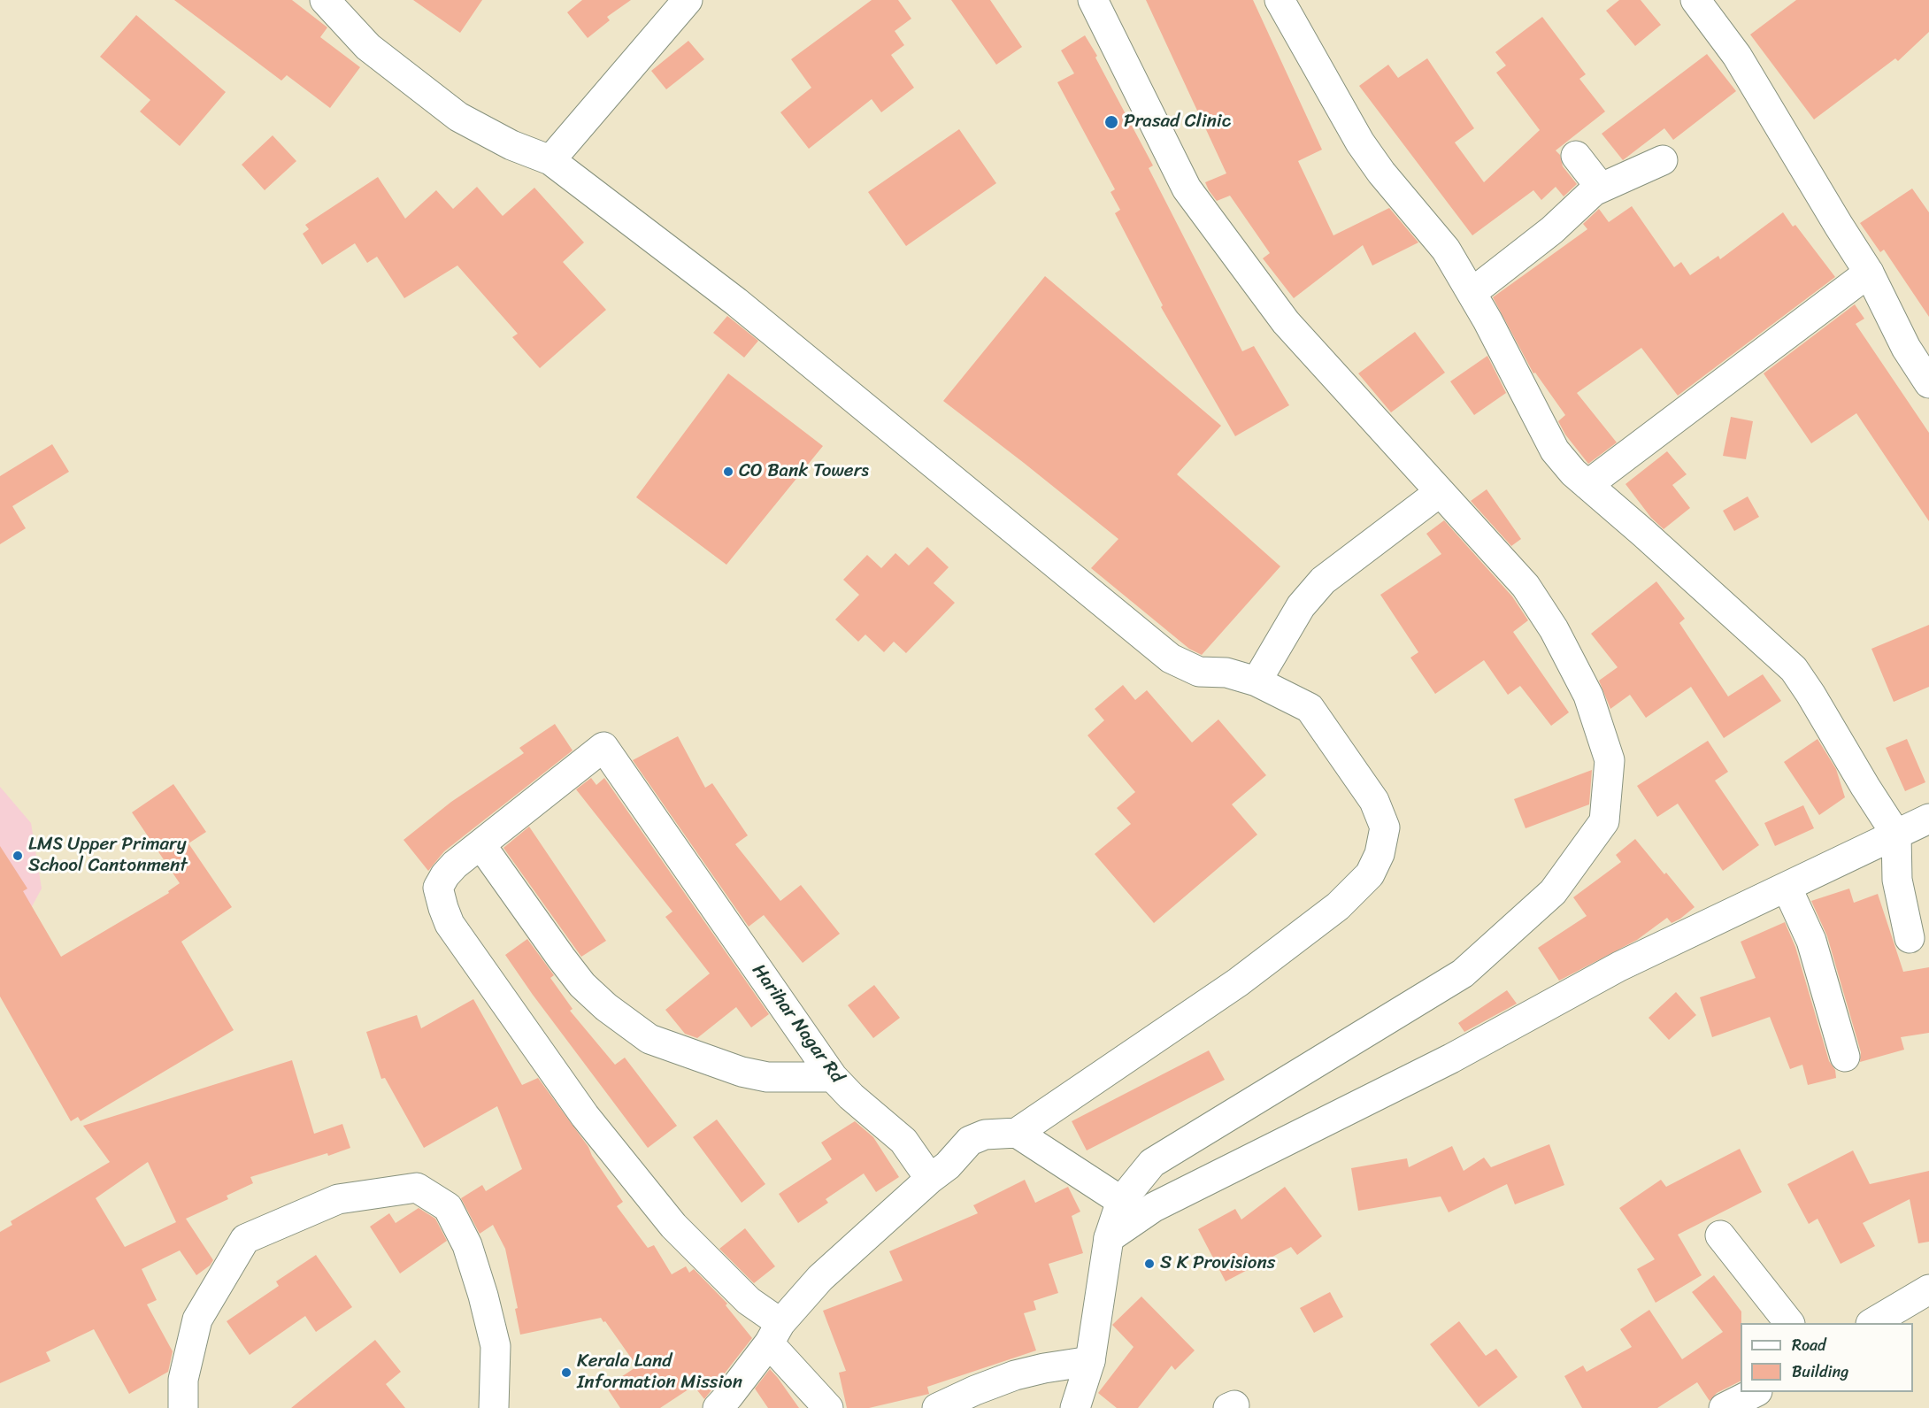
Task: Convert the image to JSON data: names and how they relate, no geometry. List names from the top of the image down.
{
  "streets": {
    "street": ["Harihar Nagar Rd"]
  },
  "places": [
    "Prasad Clinic",
    "CO Bank Towers",
    "LMS Upper Primary School Cantonment",
    "S K Provisions",
    "Kerala Land Information Mission"
  ],
  "legend": ["Road", "Building"]
}
